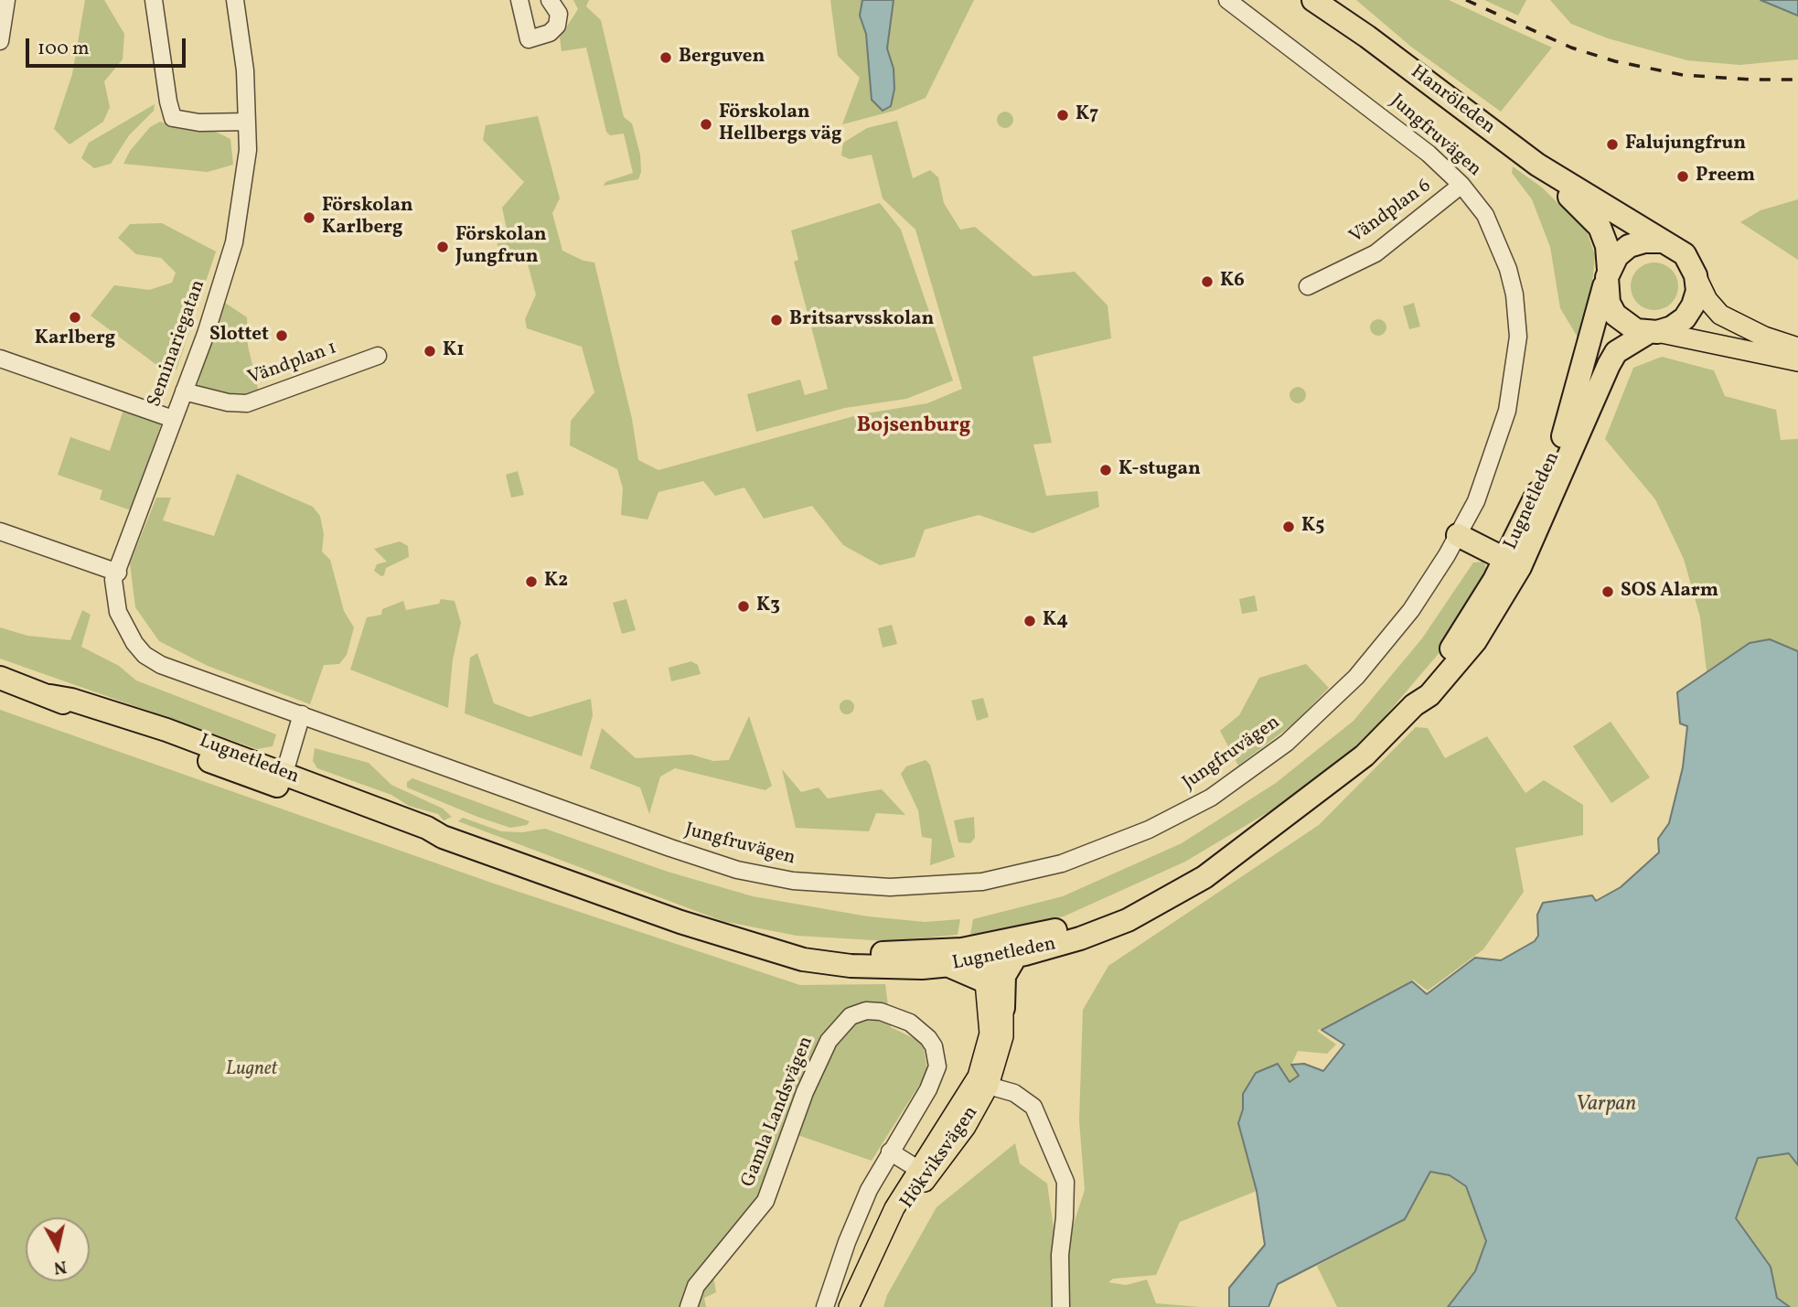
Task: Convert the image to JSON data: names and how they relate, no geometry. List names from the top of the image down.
{
  "streets": {
    "highway": ["Hanröleden", "Lugnetleden"],
    "main road": ["Hökviksvägen"],
    "street": [
      "Jungfruvägen",
      "Vändplan 6",
      "Seminariegatan",
      "Vändplan 1",
      "Gamla Landsvägen"
    ]
  },
  "crossings": [
    ["Hanröleden", "Lugnetleden"],
    ["Jungfruvägen", "Vändplan 6"],
    ["Jungfruvägen", "Seminariegatan"],
    ["Seminariegatan", "Vändplan 1"],
    ["Lugnetleden", "Hökviksvägen"]
  ],
  "districts": ["Bojsenburg"],
  "water": ["Varpan"],
  "parks": ["Lugnet"],
  "places": [
    "Berguven",
    "K7",
    "Förskolan Hellbergs väg",
    "Falujungfrun",
    "Preem",
    "Förskolan Karlberg",
    "Förskolan Jungfrun",
    "K6",
    "Karlberg",
    "Britsarvsskolan",
    "Slottet",
    "K1",
    "K-stugan",
    "K5",
    "K2",
    "SOS Alarm",
    "K3",
    "K4"
  ],
  "scale_bar": "100 m",
  "north": "bottom"
}
